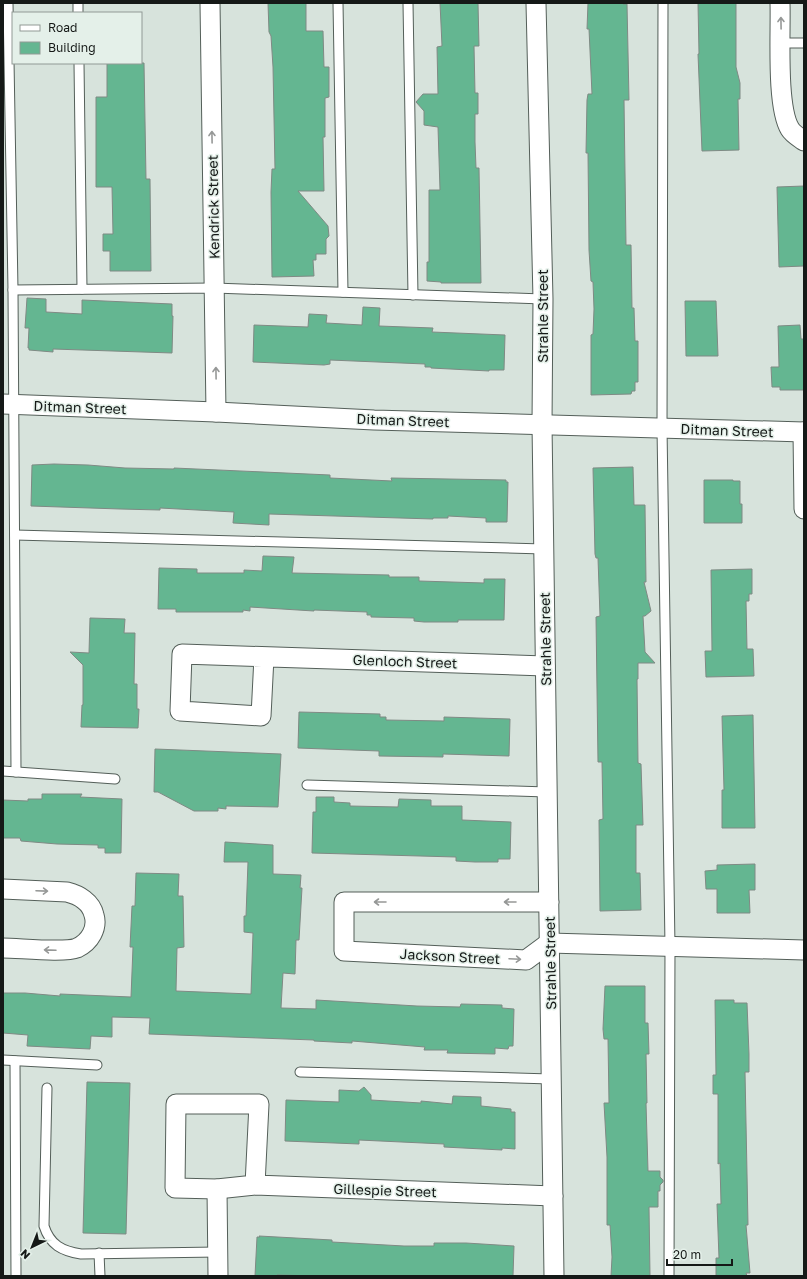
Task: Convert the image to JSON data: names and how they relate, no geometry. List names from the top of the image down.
{
  "streets": {
    "street": [
      "Kendrick Street",
      "Strahle Street",
      "Ditman Street",
      "Glenloch Street",
      "Jackson Street",
      "Gillespie Street"
    ]
  },
  "crossings": [
    ["Kendrick Street", "Ditman Street"],
    ["Strahle Street", "Ditman Street"],
    ["Strahle Street", "Glenloch Street"],
    ["Strahle Street", "Jackson Street"],
    ["Strahle Street", "Gillespie Street"]
  ],
  "one_way": ["Kendrick Street"],
  "legend": ["Road", "Building"],
  "scale_bar": "20 m",
  "north": "bottom left"
}
